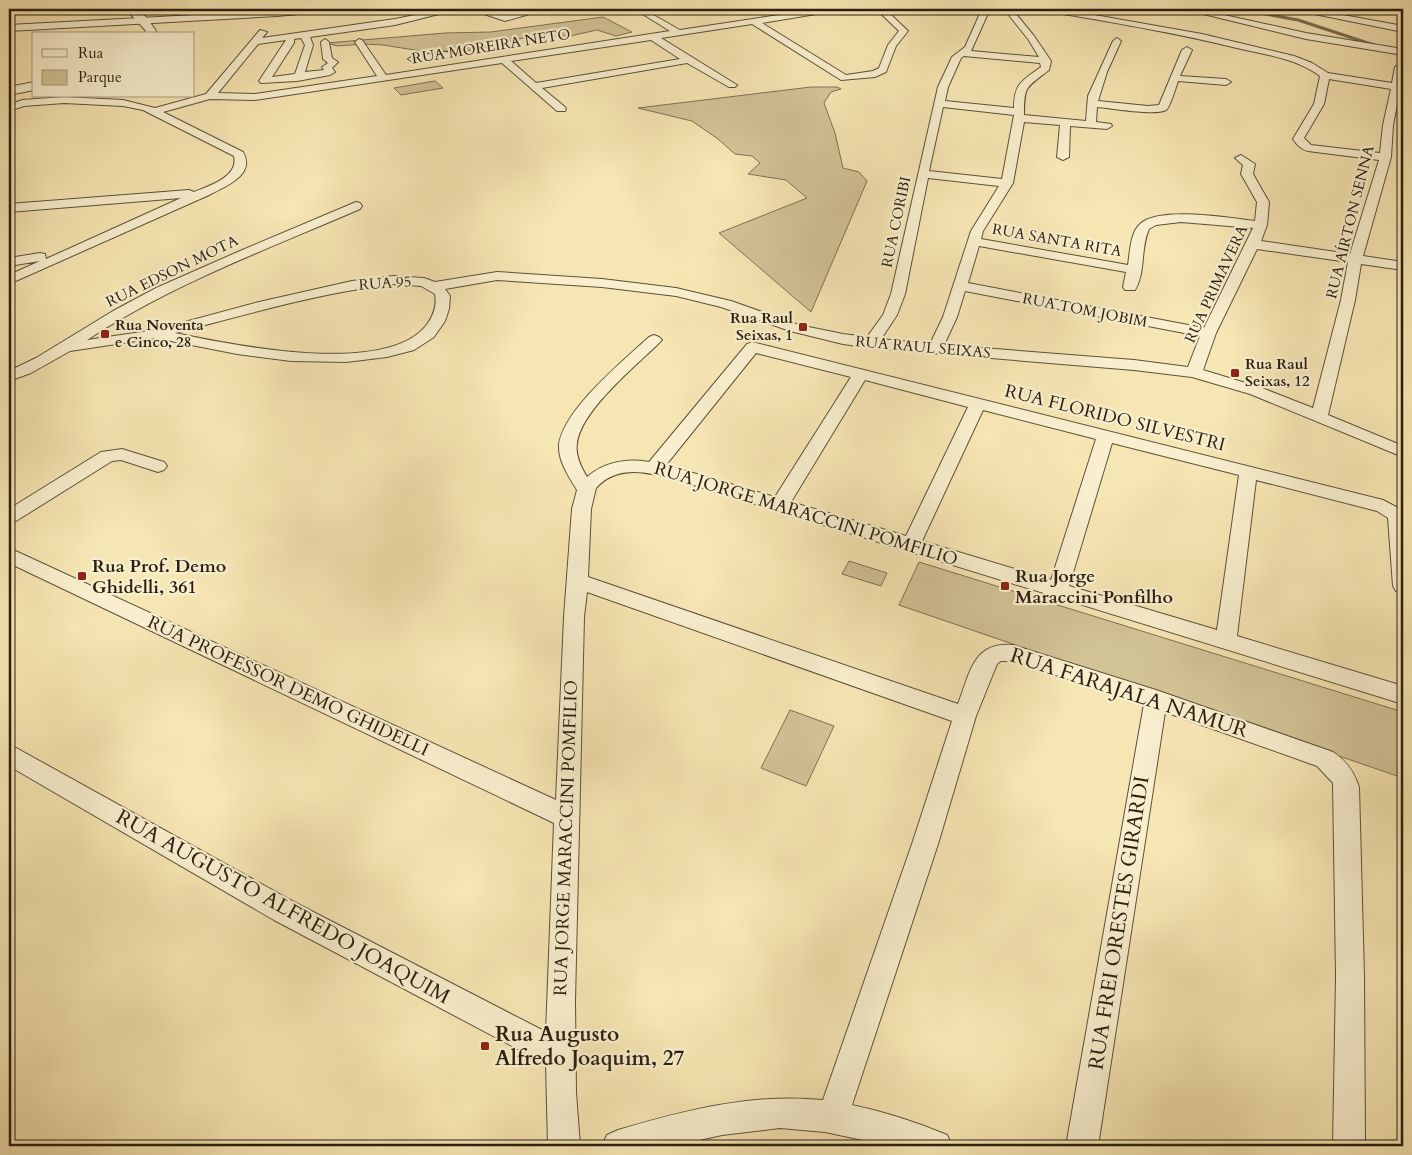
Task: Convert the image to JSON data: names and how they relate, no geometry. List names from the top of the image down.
{
  "streets": {
    "street": [
      "RUA MOREIRA NETO",
      "RUA CORIBI",
      "RUA AÍRTON SENNA",
      "RUA SANTA RITA",
      "RUA EDSON MOTA",
      "RUA 95",
      "RUA PRIMAVERA",
      "RUA TOM JOBIM",
      "RUA RAUL SEIXAS",
      "RUA FLORIDO SILVESTRI",
      "RUA JORGE MARACCINI POMFILIO",
      "RUA PROFESSOR DEMO GHIDELLI",
      "RUA FARAJALA NAMUR",
      "RUA AUGUSTO ALFREDO JOAQUIM",
      "RUA FREI ORESTES GIRARDI"
    ]
  },
  "crossings": [
    ["RUA CORIBI", "RUA RAUL SEIXAS"],
    ["RUA AÍRTON SENNA", "RUA RAUL SEIXAS"],
    ["RUA EDSON MOTA", "RUA 95"],
    ["RUA 95", "RUA RAUL SEIXAS"],
    ["RUA PRIMAVERA", "RUA TOM JOBIM"],
    ["RUA PRIMAVERA", "RUA RAUL SEIXAS"],
    ["RUA FLORIDO SILVESTRI", "RUA JORGE MARACCINI POMFILIO"],
    ["RUA JORGE MARACCINI POMFILIO", "RUA PROFESSOR DEMO GHIDELLI"],
    ["RUA JORGE MARACCINI POMFILIO", "RUA AUGUSTO ALFREDO JOAQUIM"],
    ["RUA FARAJALA NAMUR", "RUA FREI ORESTES GIRARDI"]
  ],
  "places": {
    "transit": [
      "Rua Raul Seixas, 1",
      "Rua Noventa e Cinco, 28",
      "Rua Raul Seixas, 12",
      "Rua Prof. Demo Ghidelli, 361",
      "Rua Jorge Maraccini Ponfilho",
      "Rua Augusto Alfredo Joaquim, 27"
    ]
  },
  "legend": ["Rua", "Parque"]
}
